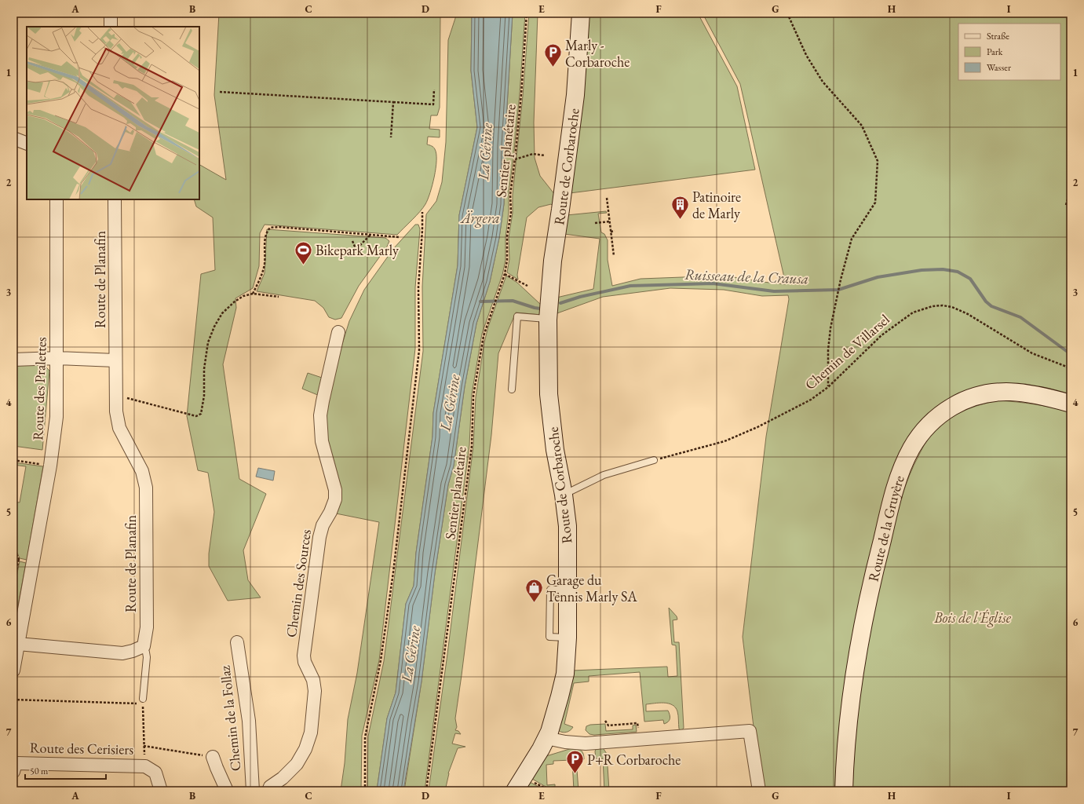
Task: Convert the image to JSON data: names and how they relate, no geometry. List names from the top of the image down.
{
  "streets": {
    "street": [
      "Route de Corbaroche",
      "Route de Planafin",
      "Route des Pralettes",
      "Route de la Gruyère",
      "Chemin des Sources",
      "Chemin de la Follaz",
      "Route des Cerisiers"
    ],
    "path": ["Sentier planétaire", "Chemin de Villarsel"]
  },
  "water": ["La Gérine", "Ärgera", "Ruisseau de la Crausa"],
  "parks": ["Bois de l'Église"],
  "places": {
    "parking": ["Marly - Corbaroche", "P+R Corbaroche"],
    "building": ["Patinoire de Marly"],
    "sports": ["Bikepark Marly"],
    "shop": ["Garage du Tennis Marly SA"]
  },
  "legend": ["Straße", "Park", "Wasser"],
  "scale_bar": "50 m",
  "grid": {
    "columns": [
      "A",
      "B",
      "C",
      "D",
      "E",
      "F",
      "G",
      "H",
      "I"
    ],
    "rows": [
      "1",
      "2",
      "3",
      "4",
      "5",
      "6",
      "7"
    ]
  }
}
